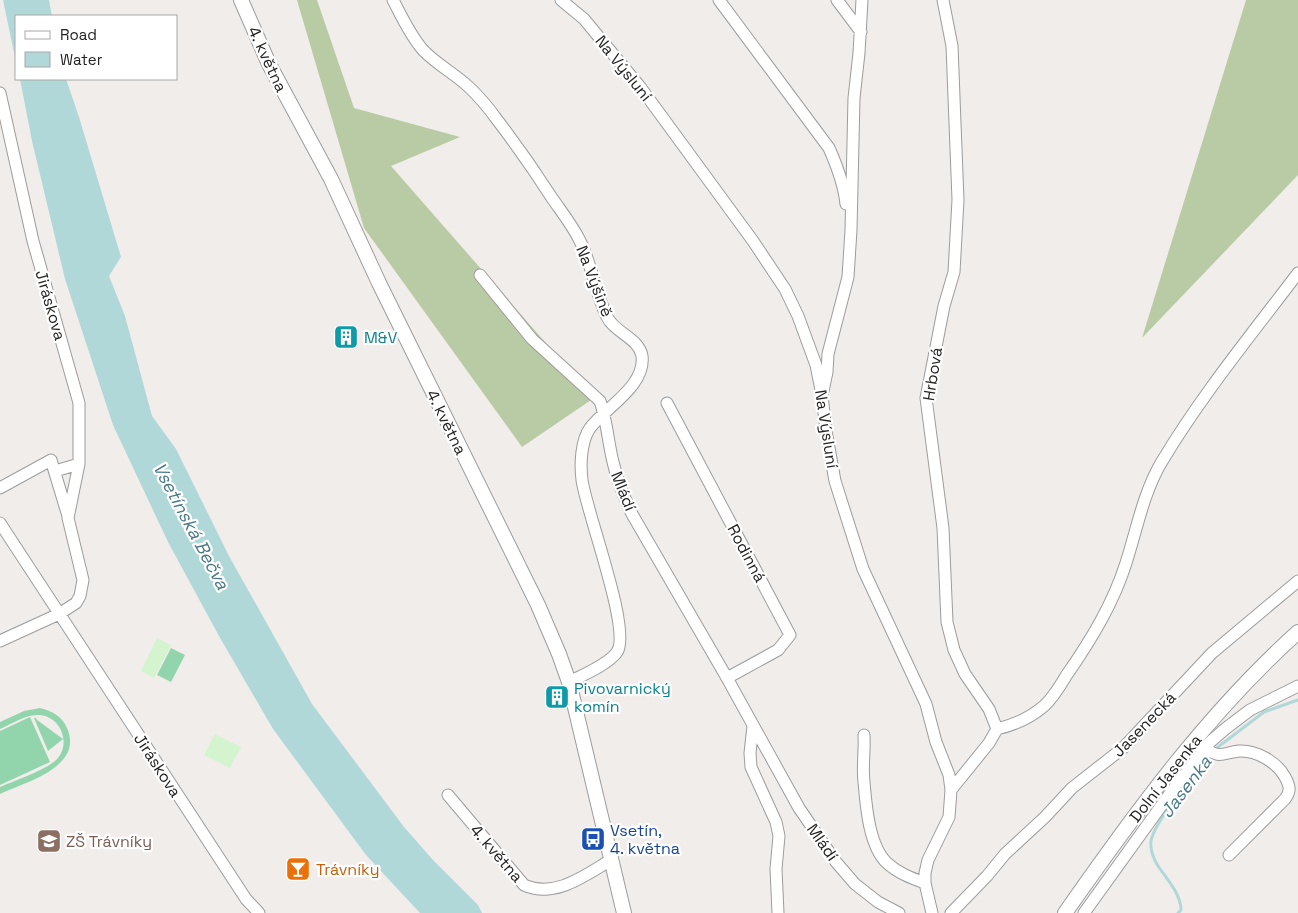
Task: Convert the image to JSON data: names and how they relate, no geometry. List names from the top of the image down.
{
  "streets": {
    "street": [
      "4. května",
      "Na Výsluní",
      "Na Výšině",
      "Jiráskova",
      "Hrbová",
      "Mládí",
      "Rodinná",
      "Jasenecká",
      "Dolní Jasenka"
    ]
  },
  "crossings": [
    ["4. května", "Na Výšině"],
    ["Na Výšině", "Mládí"],
    ["Mládí", "Rodinná"]
  ],
  "water": ["Vsetínská Bečva", "Jasenka"],
  "places": {
    "building": ["M&V", "Pivovarnický komín"],
    "bus stop": ["Vsetín, 4. května"],
    "school or university": ["ZŠ Trávníky"],
    "bar": ["Trávníky"]
  },
  "legend": ["Road", "Water"]
}
